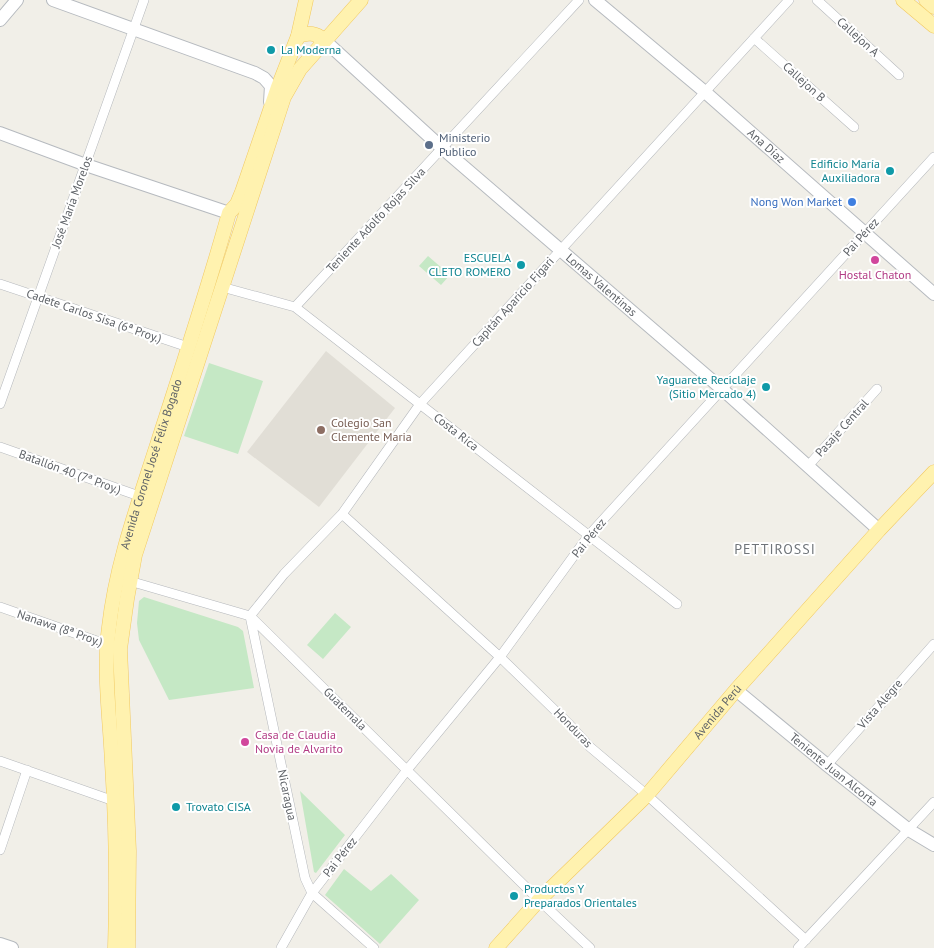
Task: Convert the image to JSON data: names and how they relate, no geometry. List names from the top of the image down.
{
  "streets": {
    "main road": ["Avenida Coronel José Félix Bogado", "Avenida Perú"],
    "street": [
      "Callejon A",
      "Callejon B",
      "Ana Díaz",
      "José María Morelos",
      "Teniente Adolfo Rojas Silva",
      "Pai Pérez",
      "Lomas Valentinas",
      "Capitán Aparicio Figari",
      "Cadete Carlos Sisa (6ª Proy.)",
      "Pasaje Central",
      "Costa Rica",
      "Batallón 40 (7ª Proy.)",
      "Nanawa (8ª Proy.)",
      "Vista Alegre",
      "Guatemala",
      "Honduras",
      "Teniente Juan Alcorta",
      "Nicaragua"
    ]
  },
  "crossings": [
    ["Callejon B", "Capitán Aparicio Figari"],
    ["Ana Díaz", "Pai Pérez"],
    ["Ana Díaz", "Capitán Aparicio Figari"],
    ["José María Morelos", "Cadete Carlos Sisa (6ª Proy.)"],
    ["Teniente Adolfo Rojas Silva", "Lomas Valentinas"],
    ["Teniente Adolfo Rojas Silva", "Costa Rica"],
    ["Pai Pérez", "Lomas Valentinas"],
    ["Pai Pérez", "Costa Rica"],
    ["Pai Pérez", "Guatemala"],
    ["Pai Pérez", "Honduras"],
    ["Pai Pérez", "Nicaragua"],
    ["Lomas Valentinas", "Capitán Aparicio Figari"],
    ["Lomas Valentinas", "Pasaje Central"],
    ["Lomas Valentinas", "Avenida Coronel José Félix Bogado"],
    ["Lomas Valentinas", "Avenida Perú"],
    ["Capitán Aparicio Figari", "Costa Rica"],
    ["Capitán Aparicio Figari", "Guatemala"],
    ["Capitán Aparicio Figari", "Honduras"],
    ["Capitán Aparicio Figari", "Nicaragua"],
    ["Cadete Carlos Sisa (6ª Proy.)", "Avenida Coronel José Félix Bogado"],
    ["Costa Rica", "Avenida Coronel José Félix Bogado"],
    ["Avenida Coronel José Félix Bogado", "Batallón 40 (7ª Proy.)"],
    ["Avenida Coronel José Félix Bogado", "Nanawa (8ª Proy.)"],
    ["Avenida Coronel José Félix Bogado", "Guatemala"],
    ["Vista Alegre", "Teniente Juan Alcorta"],
    ["Guatemala", "Avenida Perú"],
    ["Guatemala", "Nicaragua"],
    ["Avenida Perú", "Honduras"],
    ["Avenida Perú", "Teniente Juan Alcorta"]
  ],
  "districts": ["PETTIROSSI"],
  "places": [
    "La Moderna",
    "Ministerio Publico",
    "Edificio María Auxiliadora",
    "Nong Won Market",
    "Hostal Chaton",
    "ESCUELA CLETO ROMERO",
    "Yaguarete Reciclaje (Sitio Mercado 4)",
    "Colegio San Clemente Maria",
    "Casa de Claudia Novia de Alvarito",
    "Trovato CISA",
    "Productos Y Preparados Orientales"
  ]
}
